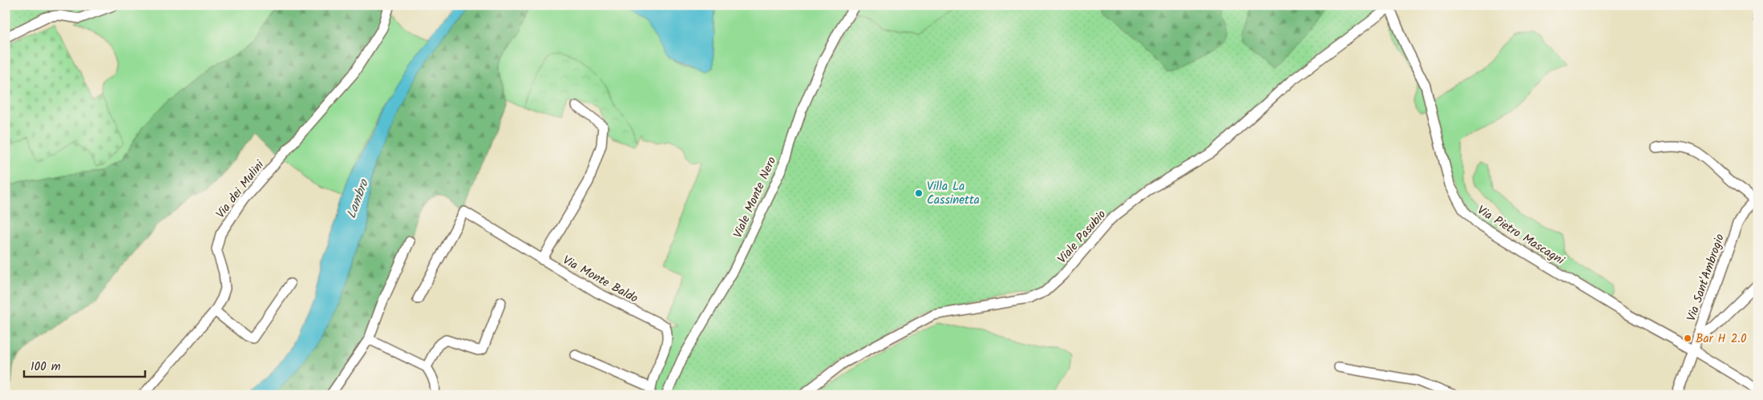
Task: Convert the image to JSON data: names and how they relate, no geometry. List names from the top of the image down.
{
  "streets": {
    "street": [
      "Via dei Mulini",
      "Viale Monte Nero",
      "Via Pietro Mascagni",
      "Viale Pasubio",
      "Via Sant'Ambrogio",
      "Via Monte Baldo"
    ]
  },
  "crossings": [
    ["Via Pietro Mascagni", "Viale Pasubio"],
    ["Via Pietro Mascagni", "Via Sant'Ambrogio"]
  ],
  "water": ["Lambro"],
  "places": ["Villa La Cassinetta", "Bar H 2.0"],
  "scale_bar": "100 m"
}
